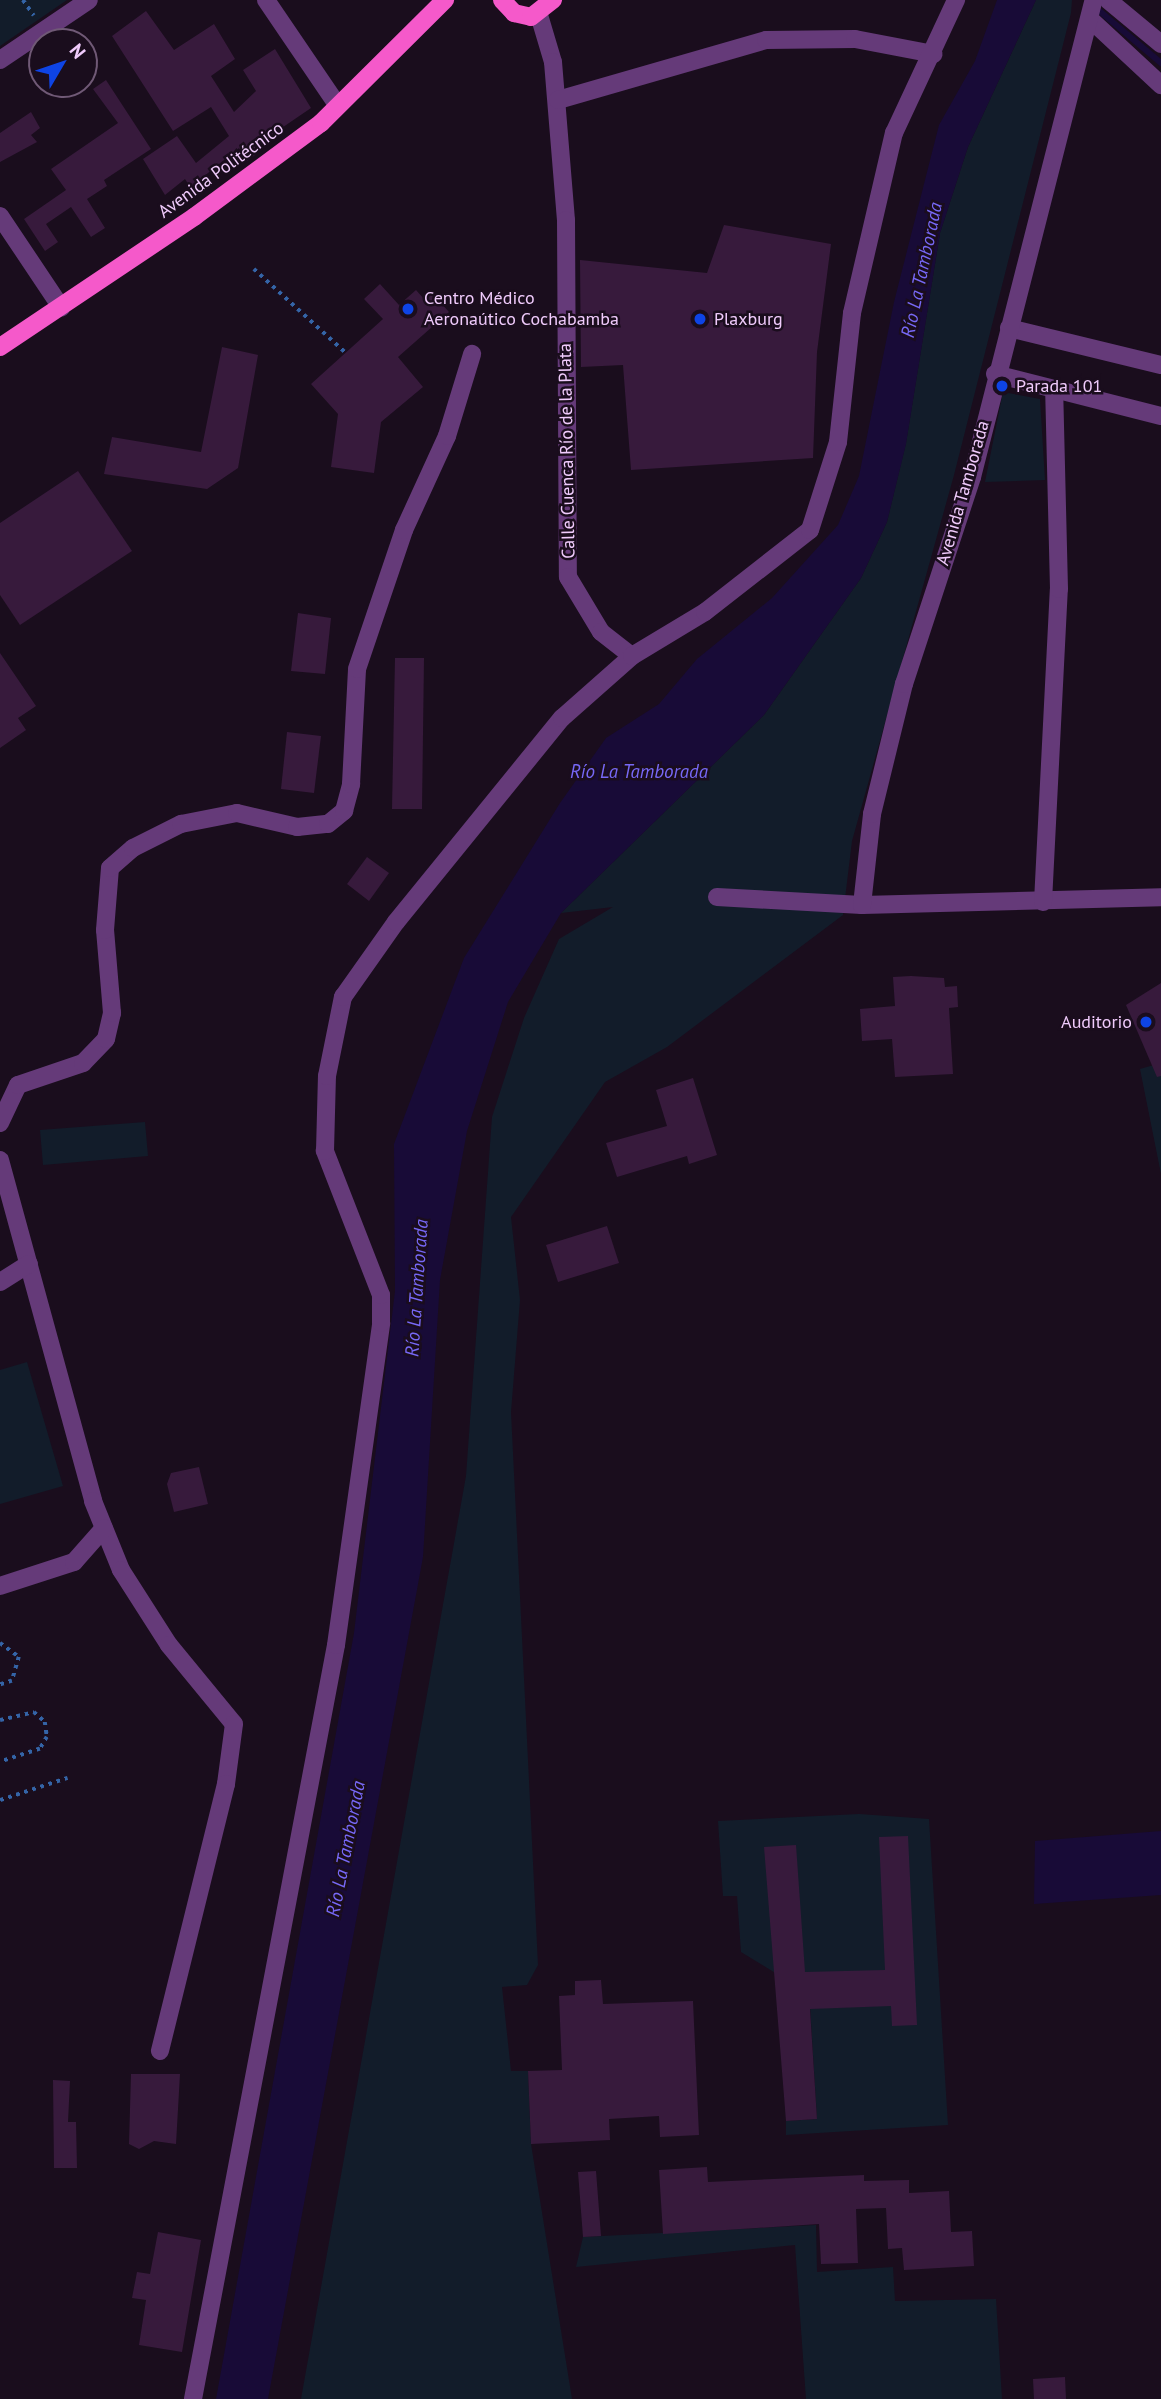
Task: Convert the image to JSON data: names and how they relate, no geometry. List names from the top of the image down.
{
  "streets": {
    "main road": ["Avenida Politécnico"],
    "street": ["Calle Cuenca Río de la Plata", "Avenida Tamborada"]
  },
  "water": ["Río La Tamborada"],
  "places": [
    "Centro Médico Aeronaútico Cochabamba",
    "Plaxburg",
    "Parada 101",
    "Auditorio"
  ],
  "north": "top right"
}
